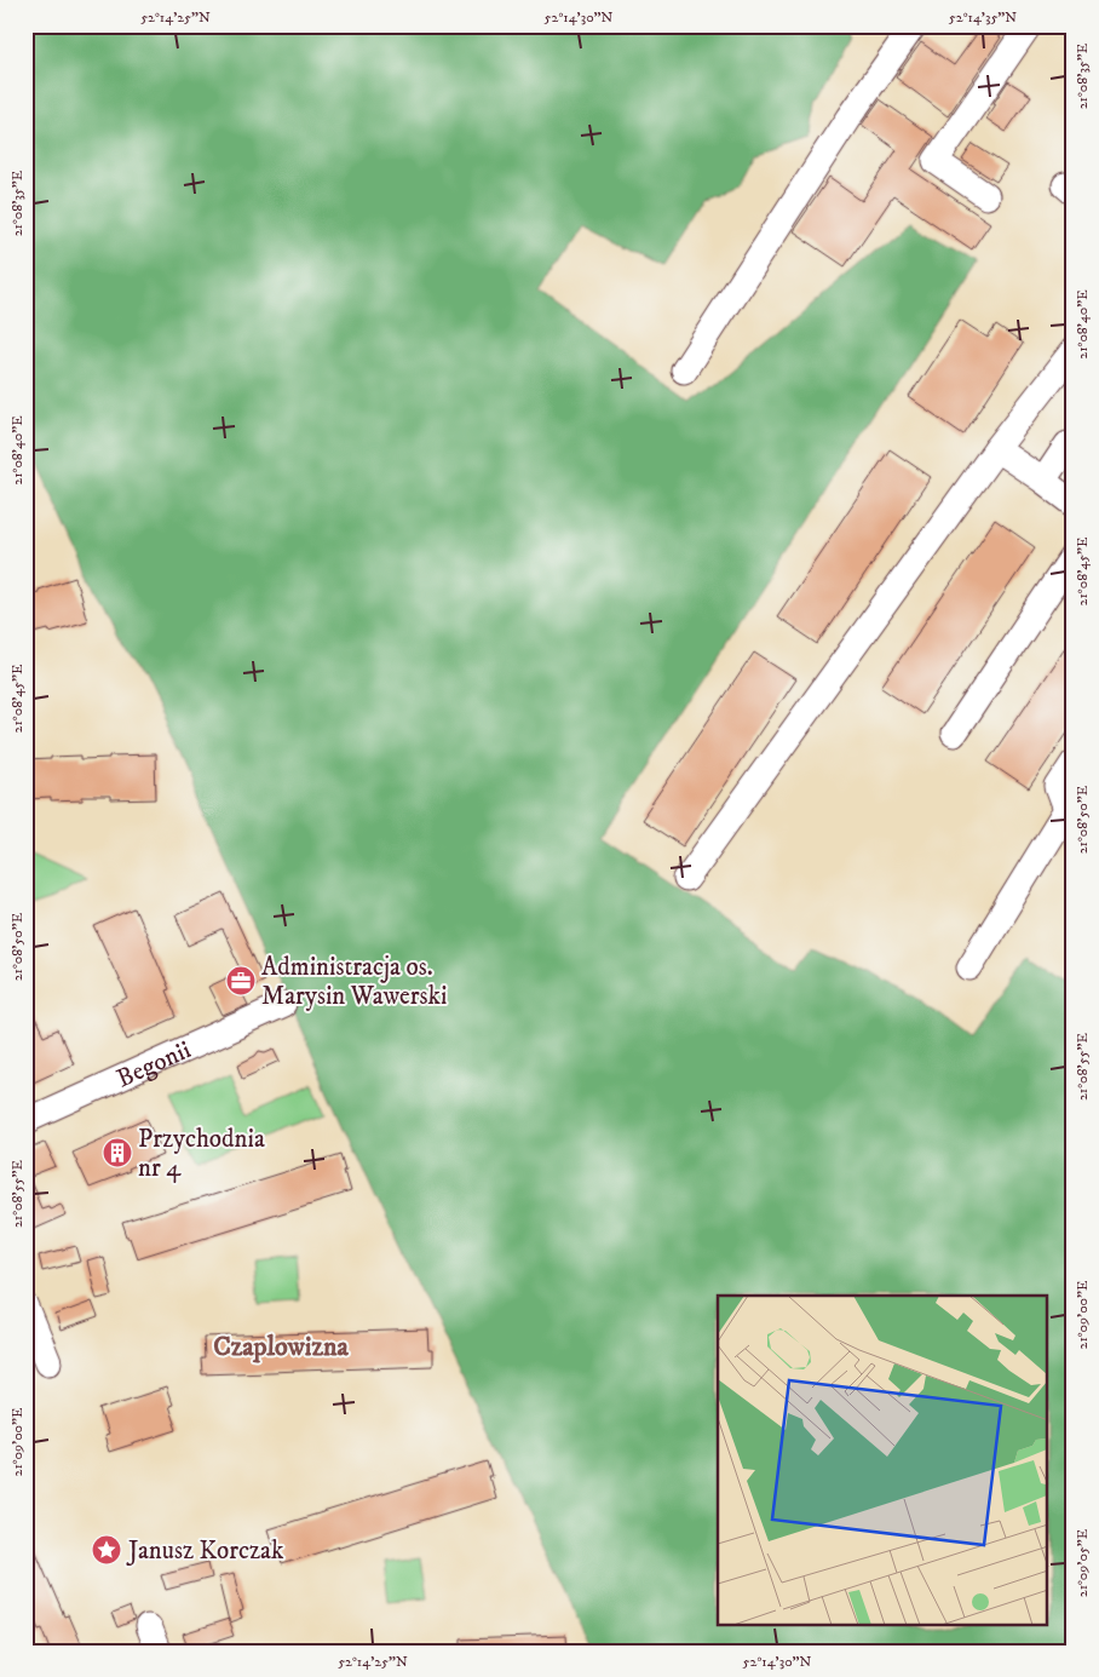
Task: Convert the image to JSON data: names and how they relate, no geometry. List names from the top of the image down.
{
  "streets": {
    "street": ["Begonii"]
  },
  "districts": ["Czaplowizna"],
  "places": {
    "office": ["Administracja os. Marysin Wawerski"],
    "building": ["Przychodnia nr 4"],
    "place": ["Janusz Korczak"]
  },
  "coordinates": [
    "52°14'25\"N",
    "52°14'30\"N",
    "52°14'35\"N",
    "21°08'35\"E",
    "21°08'40\"E",
    "21°08'45\"E",
    "21°08'50\"E",
    "21°08'55\"E",
    "21°09'00\"E",
    "21°09'05\"E"
  ]
}
